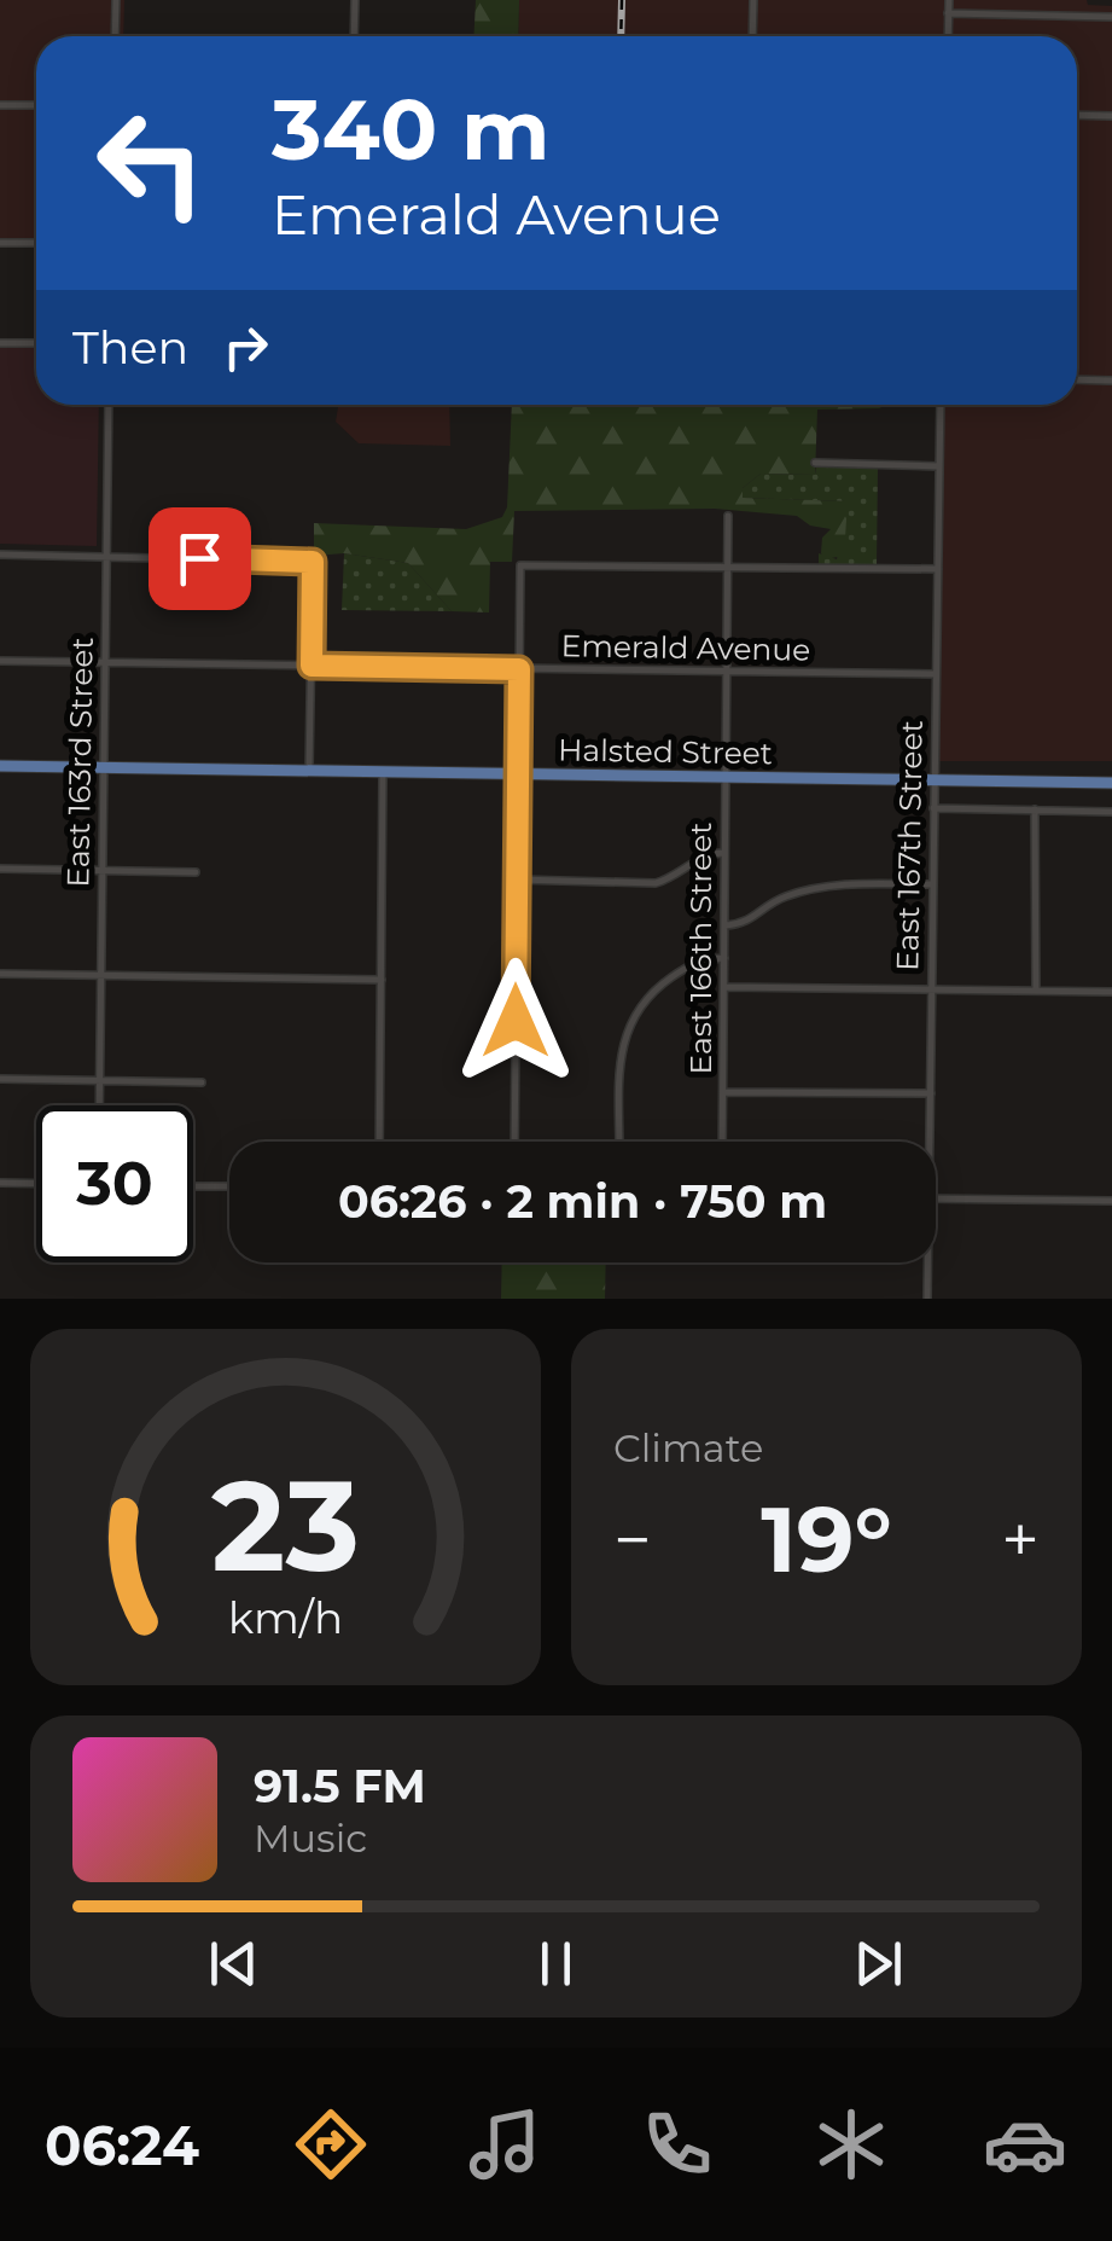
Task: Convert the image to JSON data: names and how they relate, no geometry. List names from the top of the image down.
{
  "streets": {
    "main road": ["Halsted Street"],
    "street": [
      "Emerald Avenue",
      "East 163rd Street",
      "East 167th Street",
      "East 166th Street"
    ]
  },
  "crossings": [
    ["Emerald Avenue", "East 163rd Street"],
    ["Emerald Avenue", "East 167th Street"],
    ["Emerald Avenue", "East 166th Street"],
    ["Halsted Street", "East 163rd Street"],
    ["Halsted Street", "East 167th Street"],
    ["Halsted Street", "East 166th Street"]
  ],
  "page": {
    "turn": ["340 m", "Emerald Avenue"],
    "then": "Then",
    "limit": "30",
    "trip": "06:26 · 2 min · 750 m",
    "tile": "Climate",
    "heat": ["−", "19°", "+"],
    "song": ["91.5 FM", "Music"],
    "tabs": "06:24",
    "gauge": ["23", "km/h"]
  }
}
